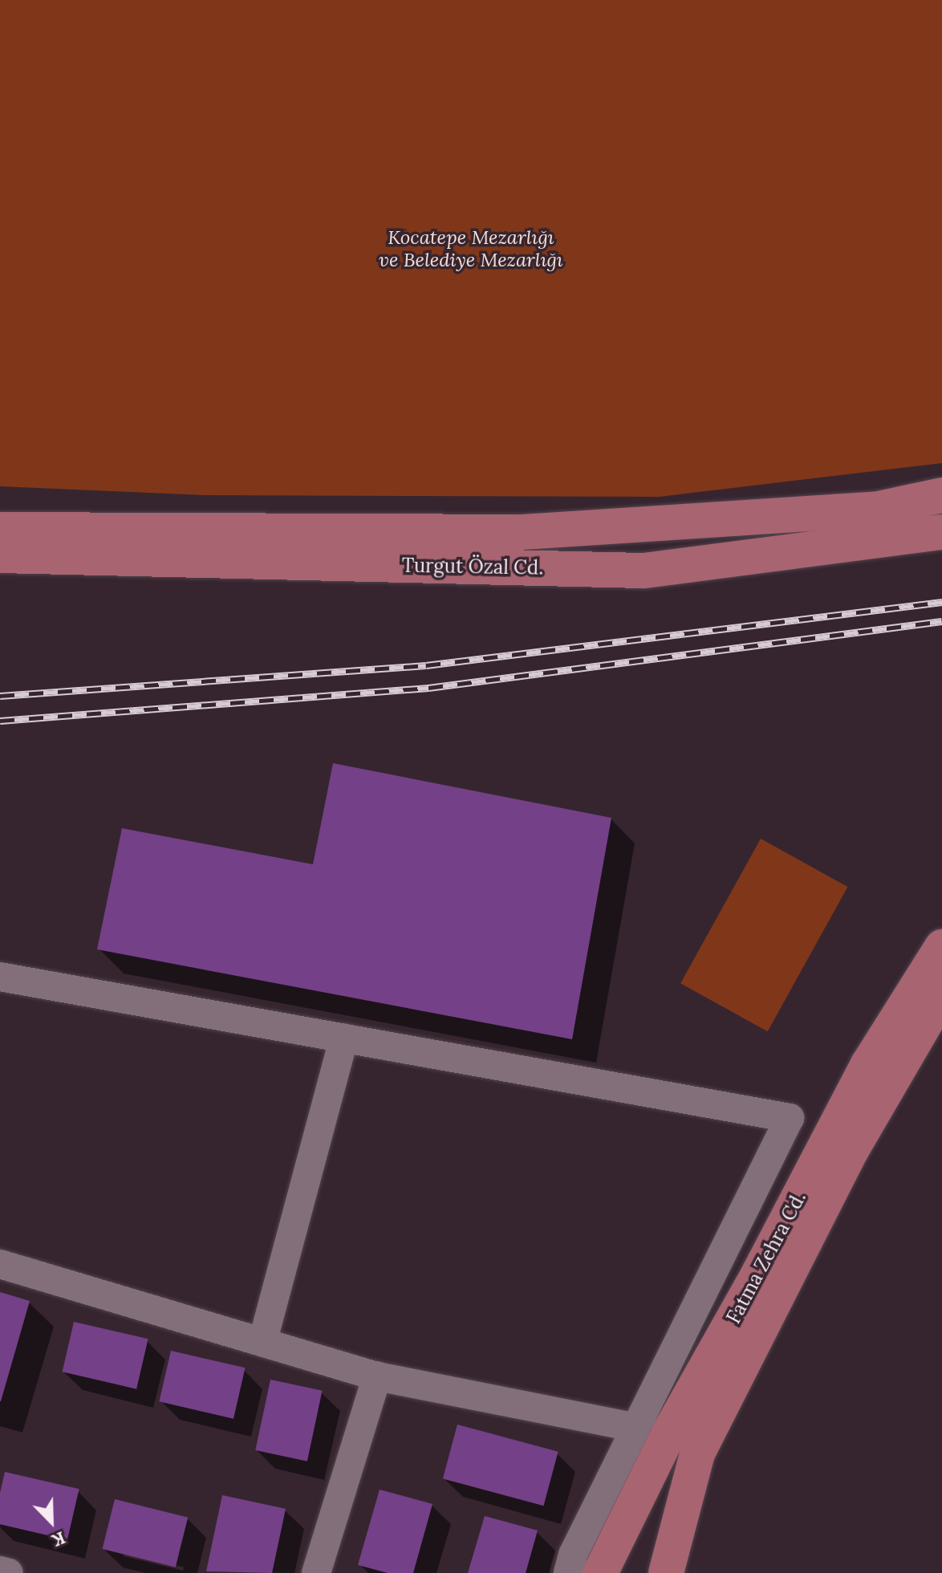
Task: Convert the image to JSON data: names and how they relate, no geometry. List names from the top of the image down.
{
  "streets": {
    "main road": ["Turgut Özal Cd.", "Fatma Zehra Cd."]
  },
  "parks": ["Kocatepe Mezarlığı ve Belediye Mezarlığı"],
  "north": "bottom right"
}
